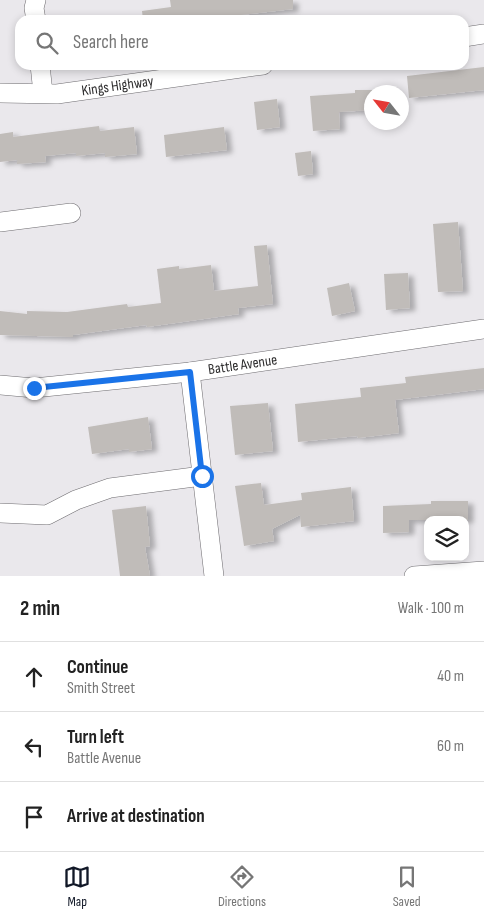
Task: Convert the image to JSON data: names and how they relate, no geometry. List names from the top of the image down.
{
  "streets": {
    "street": ["Kings Highway", "Battle Avenue"]
  },
  "north": "top left",
  "page": {
    "search": "Search here",
    "heading": ["2 min", "Walk · 100 m"],
    "list": [
      ["Continue", "Smith Street", "40 m"],
      ["Turn left", "Battle Avenue", "60 m"],
      "Arrive at destination"
    ],
    "nav": ["Map", "Directions", "Saved"]
  }
}
